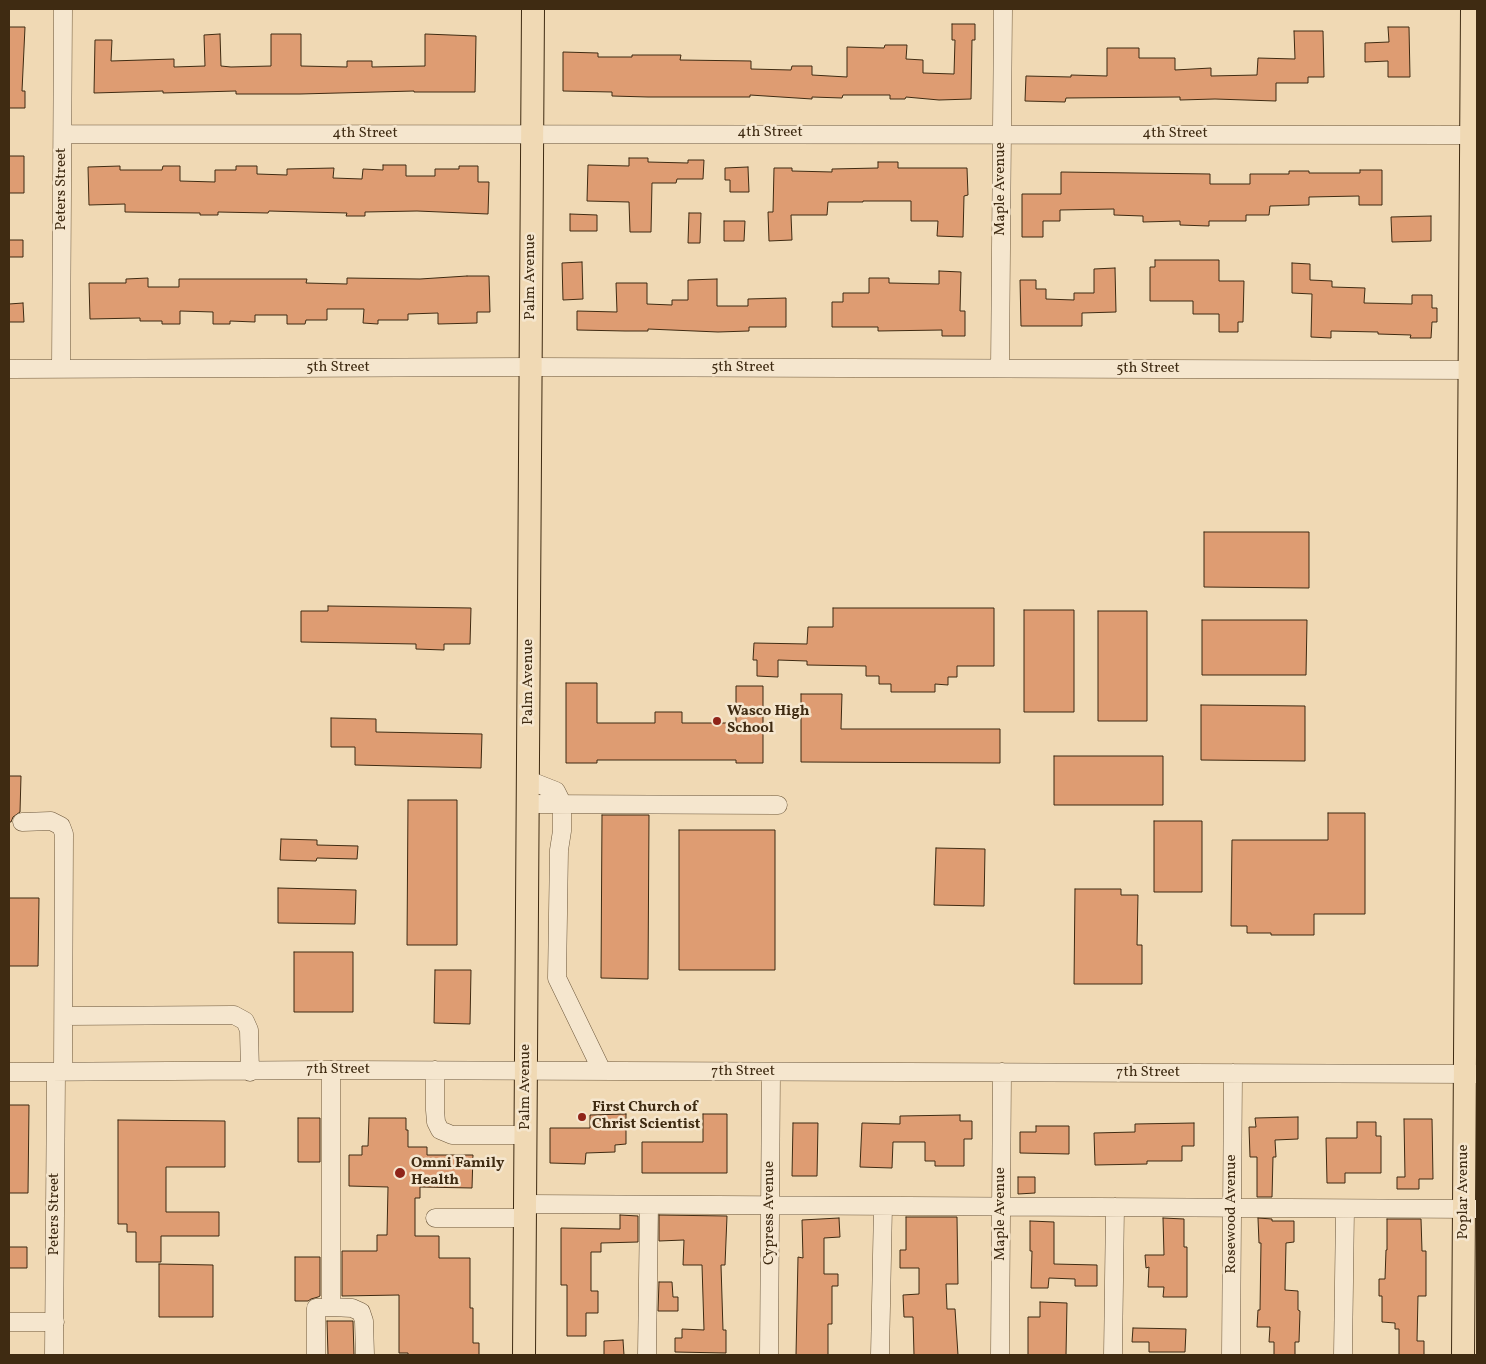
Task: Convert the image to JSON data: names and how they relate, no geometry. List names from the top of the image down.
{
  "streets": {
    "main road": ["Palm Avenue", "Poplar Avenue"],
    "street": [
      "4th Street",
      "Peters Street",
      "Maple Avenue",
      "5th Street",
      "7th Street",
      "Cypress Avenue",
      "Rosewood Avenue"
    ]
  },
  "crossings": [
    ["4th Street", "Peters Street"],
    ["4th Street", "Maple Avenue"],
    ["4th Street", "Palm Avenue"],
    ["4th Street", "Poplar Avenue"],
    ["Peters Street", "5th Street"],
    ["Peters Street", "7th Street"],
    ["Maple Avenue", "5th Street"],
    ["Maple Avenue", "7th Street"],
    ["Palm Avenue", "5th Street"],
    ["Palm Avenue", "7th Street"],
    ["5th Street", "Poplar Avenue"],
    ["7th Street", "Poplar Avenue"],
    ["7th Street", "Cypress Avenue"],
    ["7th Street", "Rosewood Avenue"]
  ],
  "places": ["Wasco High School", "First Church of Christ Scientist", "Omni Family Health"]
}
